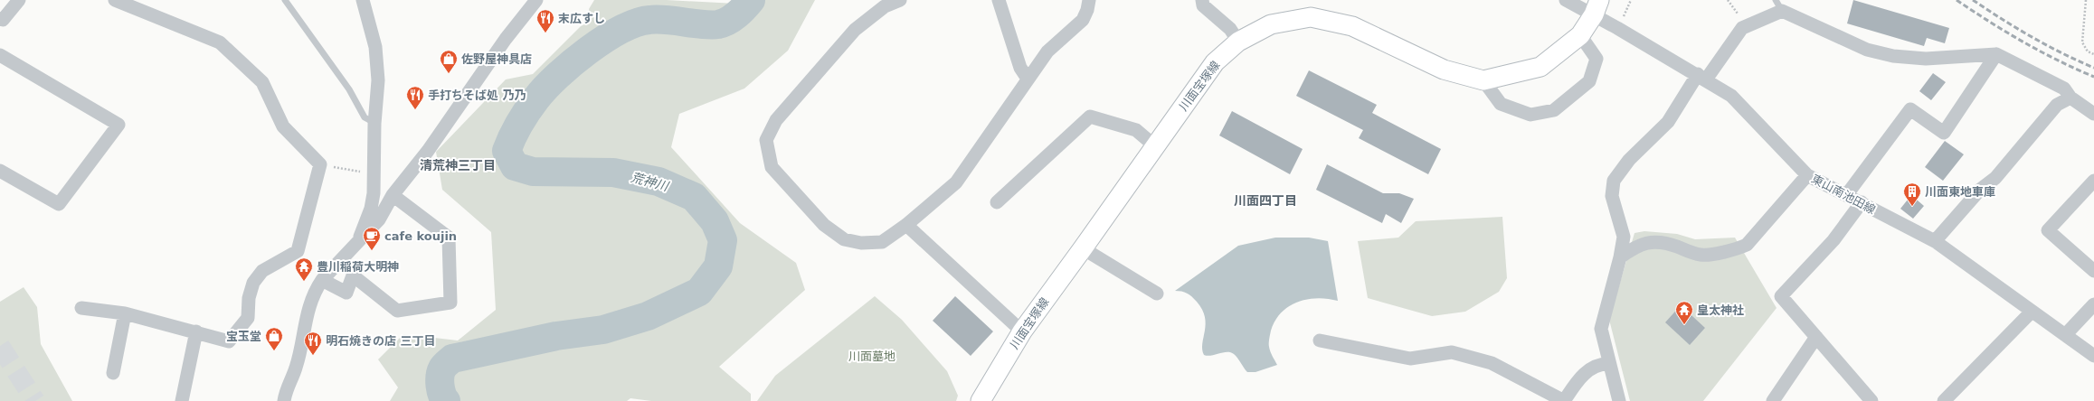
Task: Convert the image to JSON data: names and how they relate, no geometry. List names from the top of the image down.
{
  "streets": {
    "street": ["川面宝塚線", "東山南池田線"]
  },
  "crossings": [
    ["川面宝塚線", "東山南池田線"]
  ],
  "districts": ["清荒神三丁目", "川面四丁目"],
  "water": ["荒神川"],
  "parks": ["川面墓地"],
  "places": {
    "restaurant": ["末広すし", "手打ちそば処 乃乃", "明石焼きの店 三丁目"],
    "shop": ["佐野屋神具店", "宝玉堂"],
    "building": ["川面東地車庫"],
    "cafe": ["cafe koujin"],
    "temple": ["豊川稲荷大明神", "皇太神社"]
  }
}
